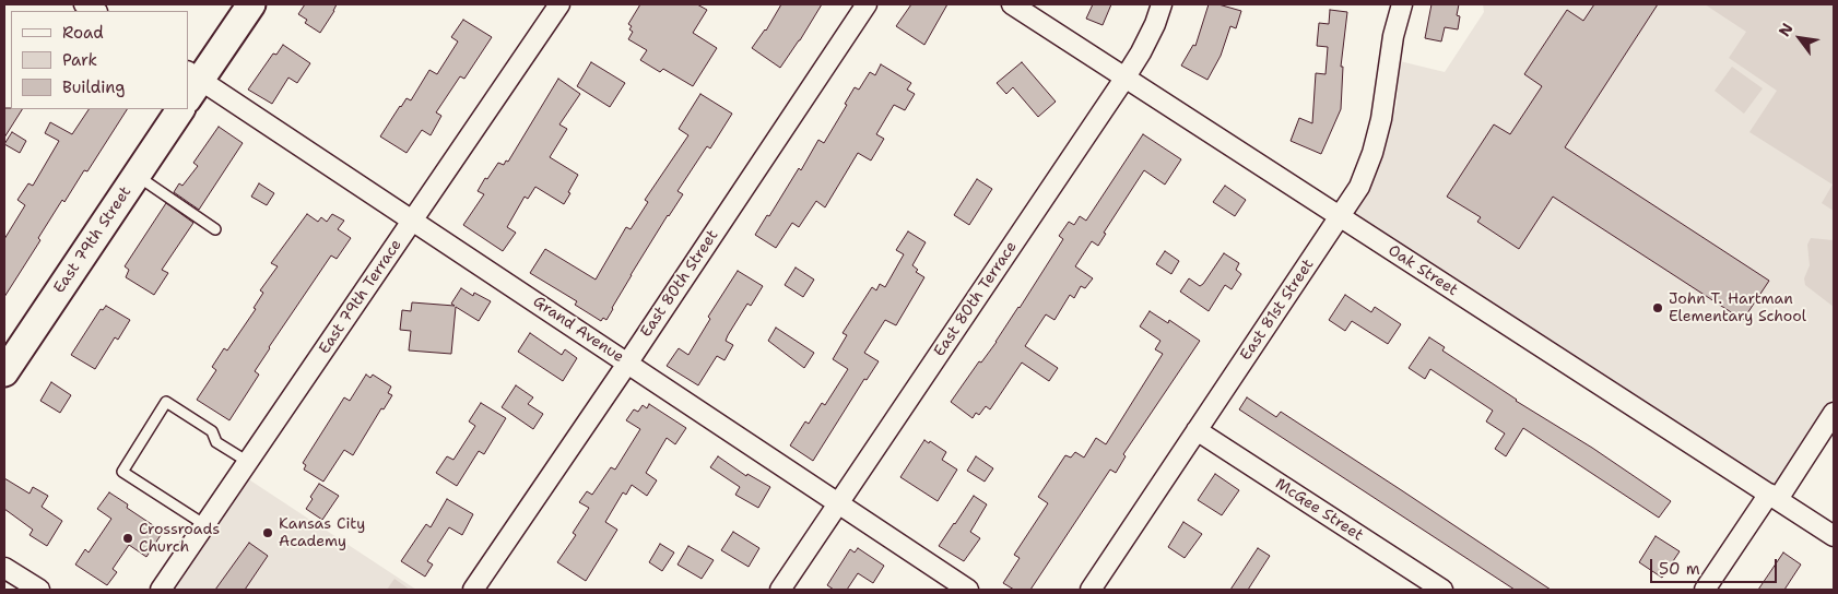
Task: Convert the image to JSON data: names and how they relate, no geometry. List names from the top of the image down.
{
  "streets": {
    "street": [
      "East 79th Street",
      "Oak Street",
      "East 80th Street",
      "East 79th Terrace",
      "East 80th Terrace",
      "East 81st Street",
      "Grand Avenue",
      "McGee Street"
    ]
  },
  "crossings": [
    ["Oak Street", "East 80th Terrace"],
    ["Oak Street", "East 81st Street"],
    ["East 80th Street", "Grand Avenue"],
    ["East 79th Terrace", "Grand Avenue"],
    ["East 80th Terrace", "Grand Avenue"],
    ["East 81st Street", "McGee Street"]
  ],
  "places": ["John T. Hartman Elementary School", "Kansas City Academy", "Crossroads Church"],
  "legend": ["Road", "Park", "Building"],
  "scale_bar": "50 m",
  "north": "top left"
}
